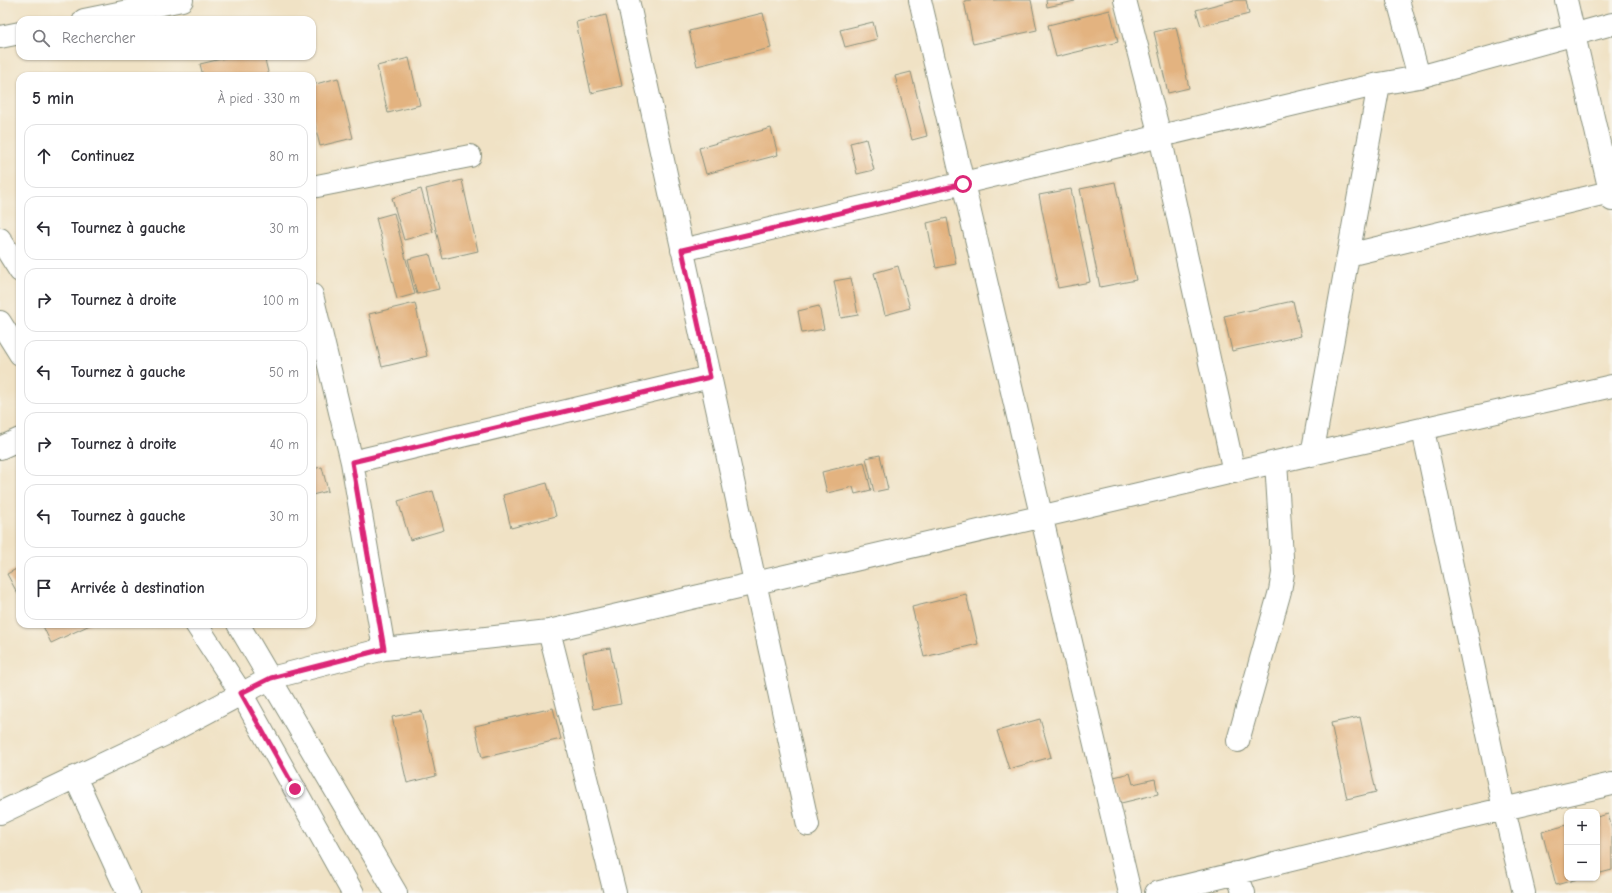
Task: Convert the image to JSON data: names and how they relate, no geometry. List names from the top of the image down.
{
  "page": {
    "search": "Rechercher",
    "heading": ["5 min", "À pied · 330 m"],
    "list": [
      ["Continuez", "80 m"],
      ["Tournez à gauche", "30 m"],
      ["Tournez à droite", "100 m"],
      ["Tournez à gauche", "50 m"],
      ["Tournez à droite", "40 m"],
      ["Tournez à gauche", "30 m"],
      "Arrivée à destination"
    ],
    "map_buttons": ["+", "−"]
  }
}
